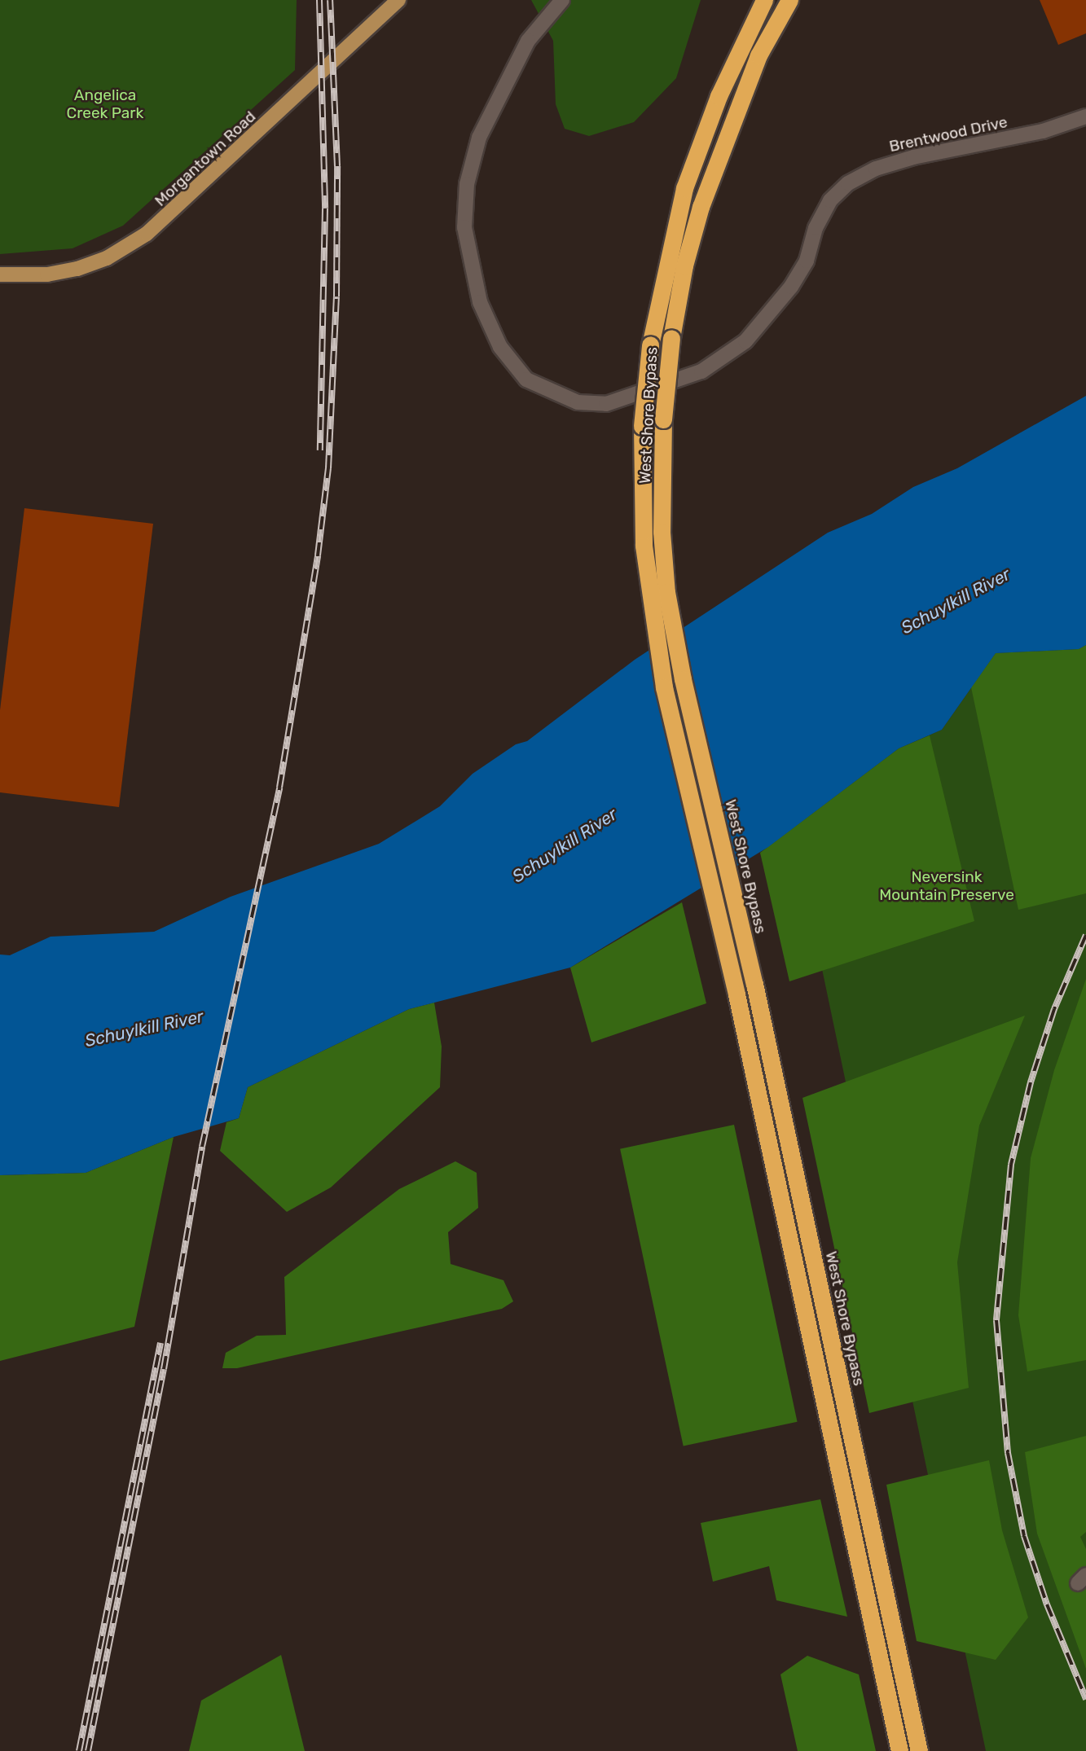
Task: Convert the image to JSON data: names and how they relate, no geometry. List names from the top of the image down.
{
  "streets": {
    "highway": ["West Shore Bypass"],
    "main road": ["Morgantown Road"],
    "street": ["Brentwood Drive"]
  },
  "water": ["Schuylkill River"],
  "parks": ["Angelica Creek Park", "Neversink Mountain Preserve"]
}
